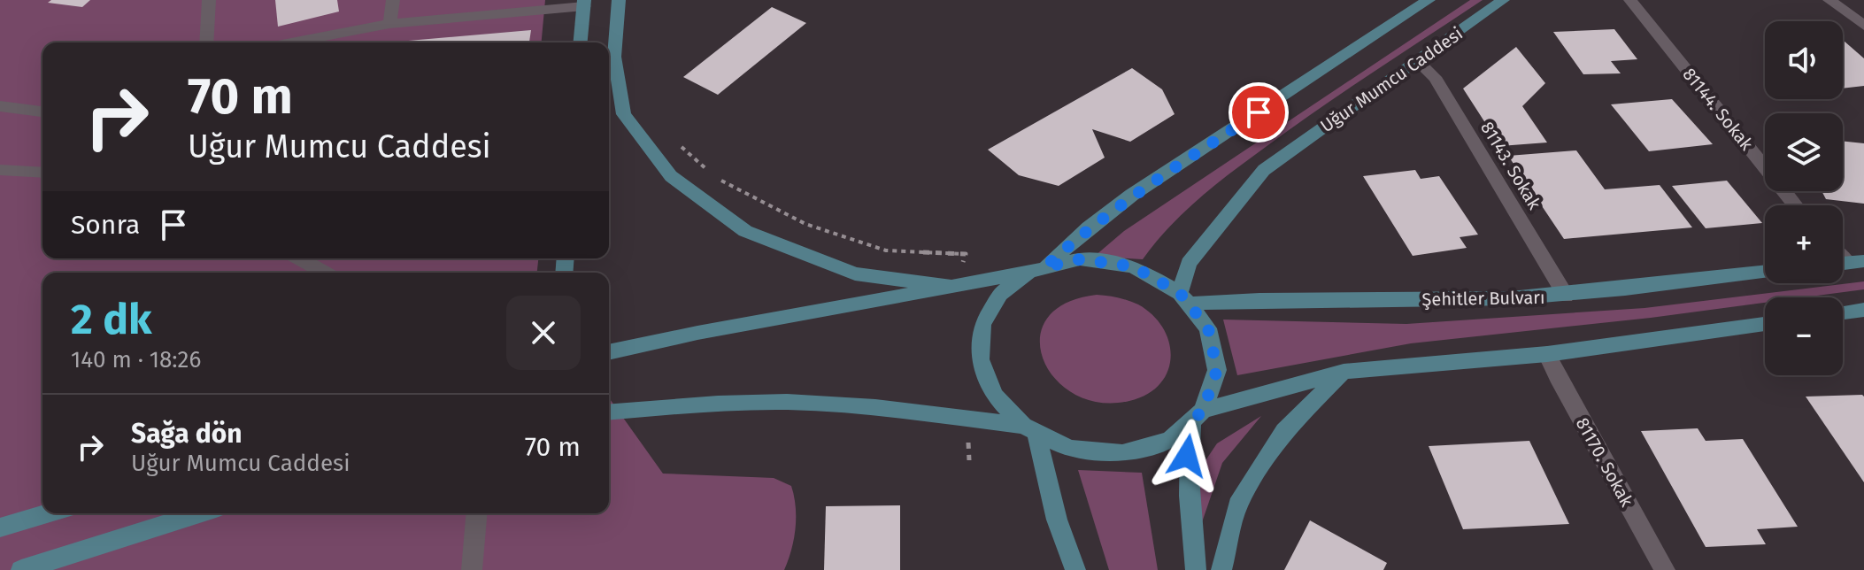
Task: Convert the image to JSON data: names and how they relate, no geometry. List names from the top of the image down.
{
  "streets": {
    "main road": ["Uğur Mumcu Caddesi", "Şehitler Bulvarı"],
    "street": ["81144. Sokak", "81143. Sokak", "81170. Sokak"]
  },
  "crossings": [
    ["Uğur Mumcu Caddesi", "81143. Sokak"],
    ["Uğur Mumcu Caddesi", "Şehitler Bulvarı"],
    ["81143. Sokak", "Şehitler Bulvarı"]
  ],
  "page": {
    "map_buttons": ["+", "−"],
    "turn": ["70 m", "Uğur Mumcu Caddesi"],
    "then": "Sonra",
    "heading": ["2 dk", "140 m · 18:26"],
    "list": [
      {
        "name": "Sağa dön",
        "note": "Uğur Mumcu Caddesi",
        "value": "70 m"
      }
    ]
  }
}
